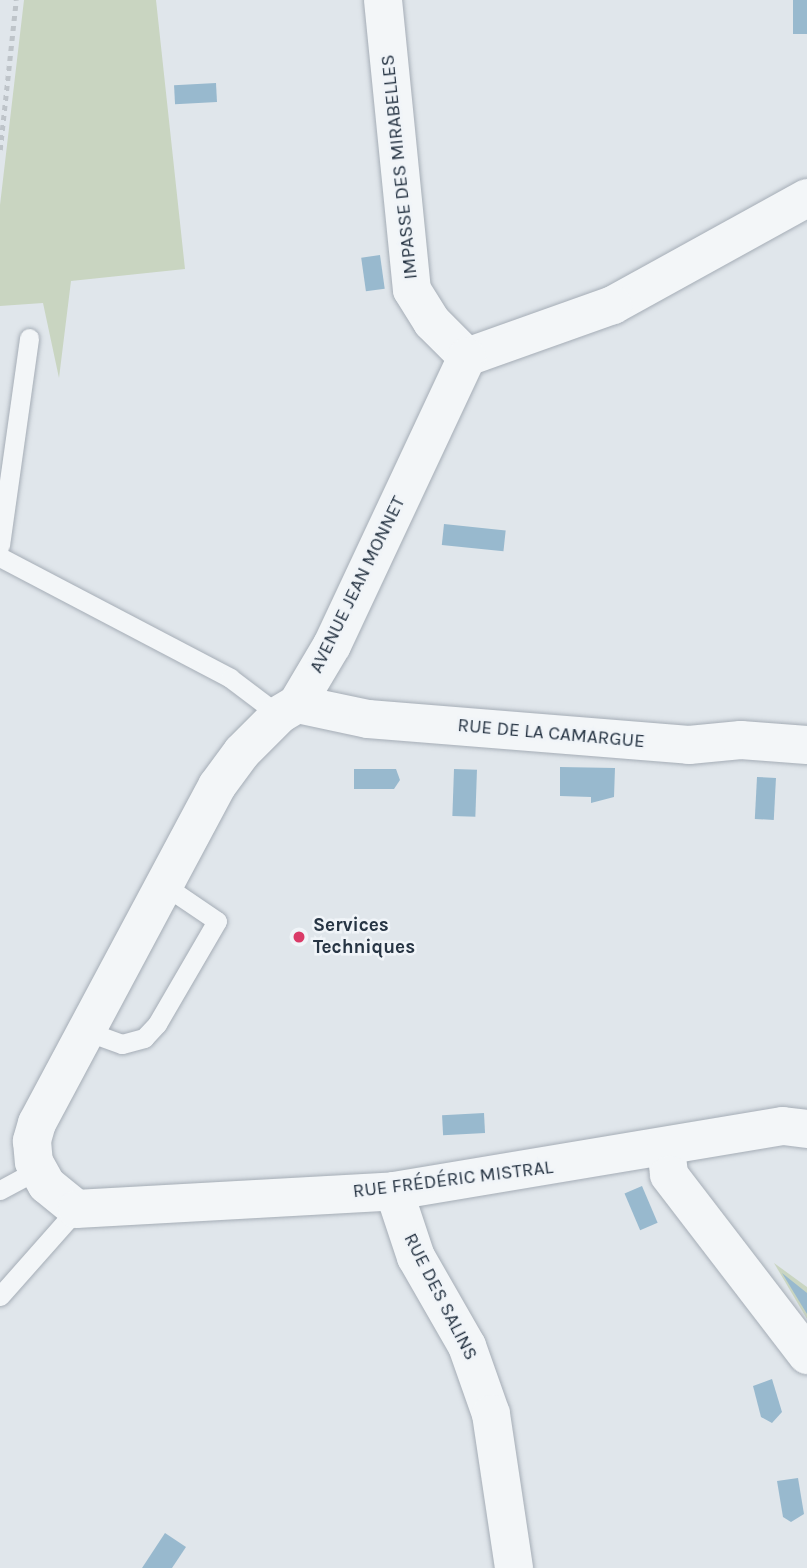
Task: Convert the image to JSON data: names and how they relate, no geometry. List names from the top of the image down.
{
  "streets": {
    "street": [
      "IMPASSE DES MIRABELLES",
      "AVENUE JEAN MONNET",
      "RUE DE LA CAMARGUE",
      "RUE FRÉDÉRIC MISTRAL",
      "RUE DES SALINS"
    ]
  },
  "crossings": [
    ["IMPASSE DES MIRABELLES", "AVENUE JEAN MONNET"],
    ["AVENUE JEAN MONNET", "RUE DE LA CAMARGUE"],
    ["RUE FRÉDÉRIC MISTRAL", "RUE DES SALINS"]
  ],
  "places": ["Services Techniques"]
}
